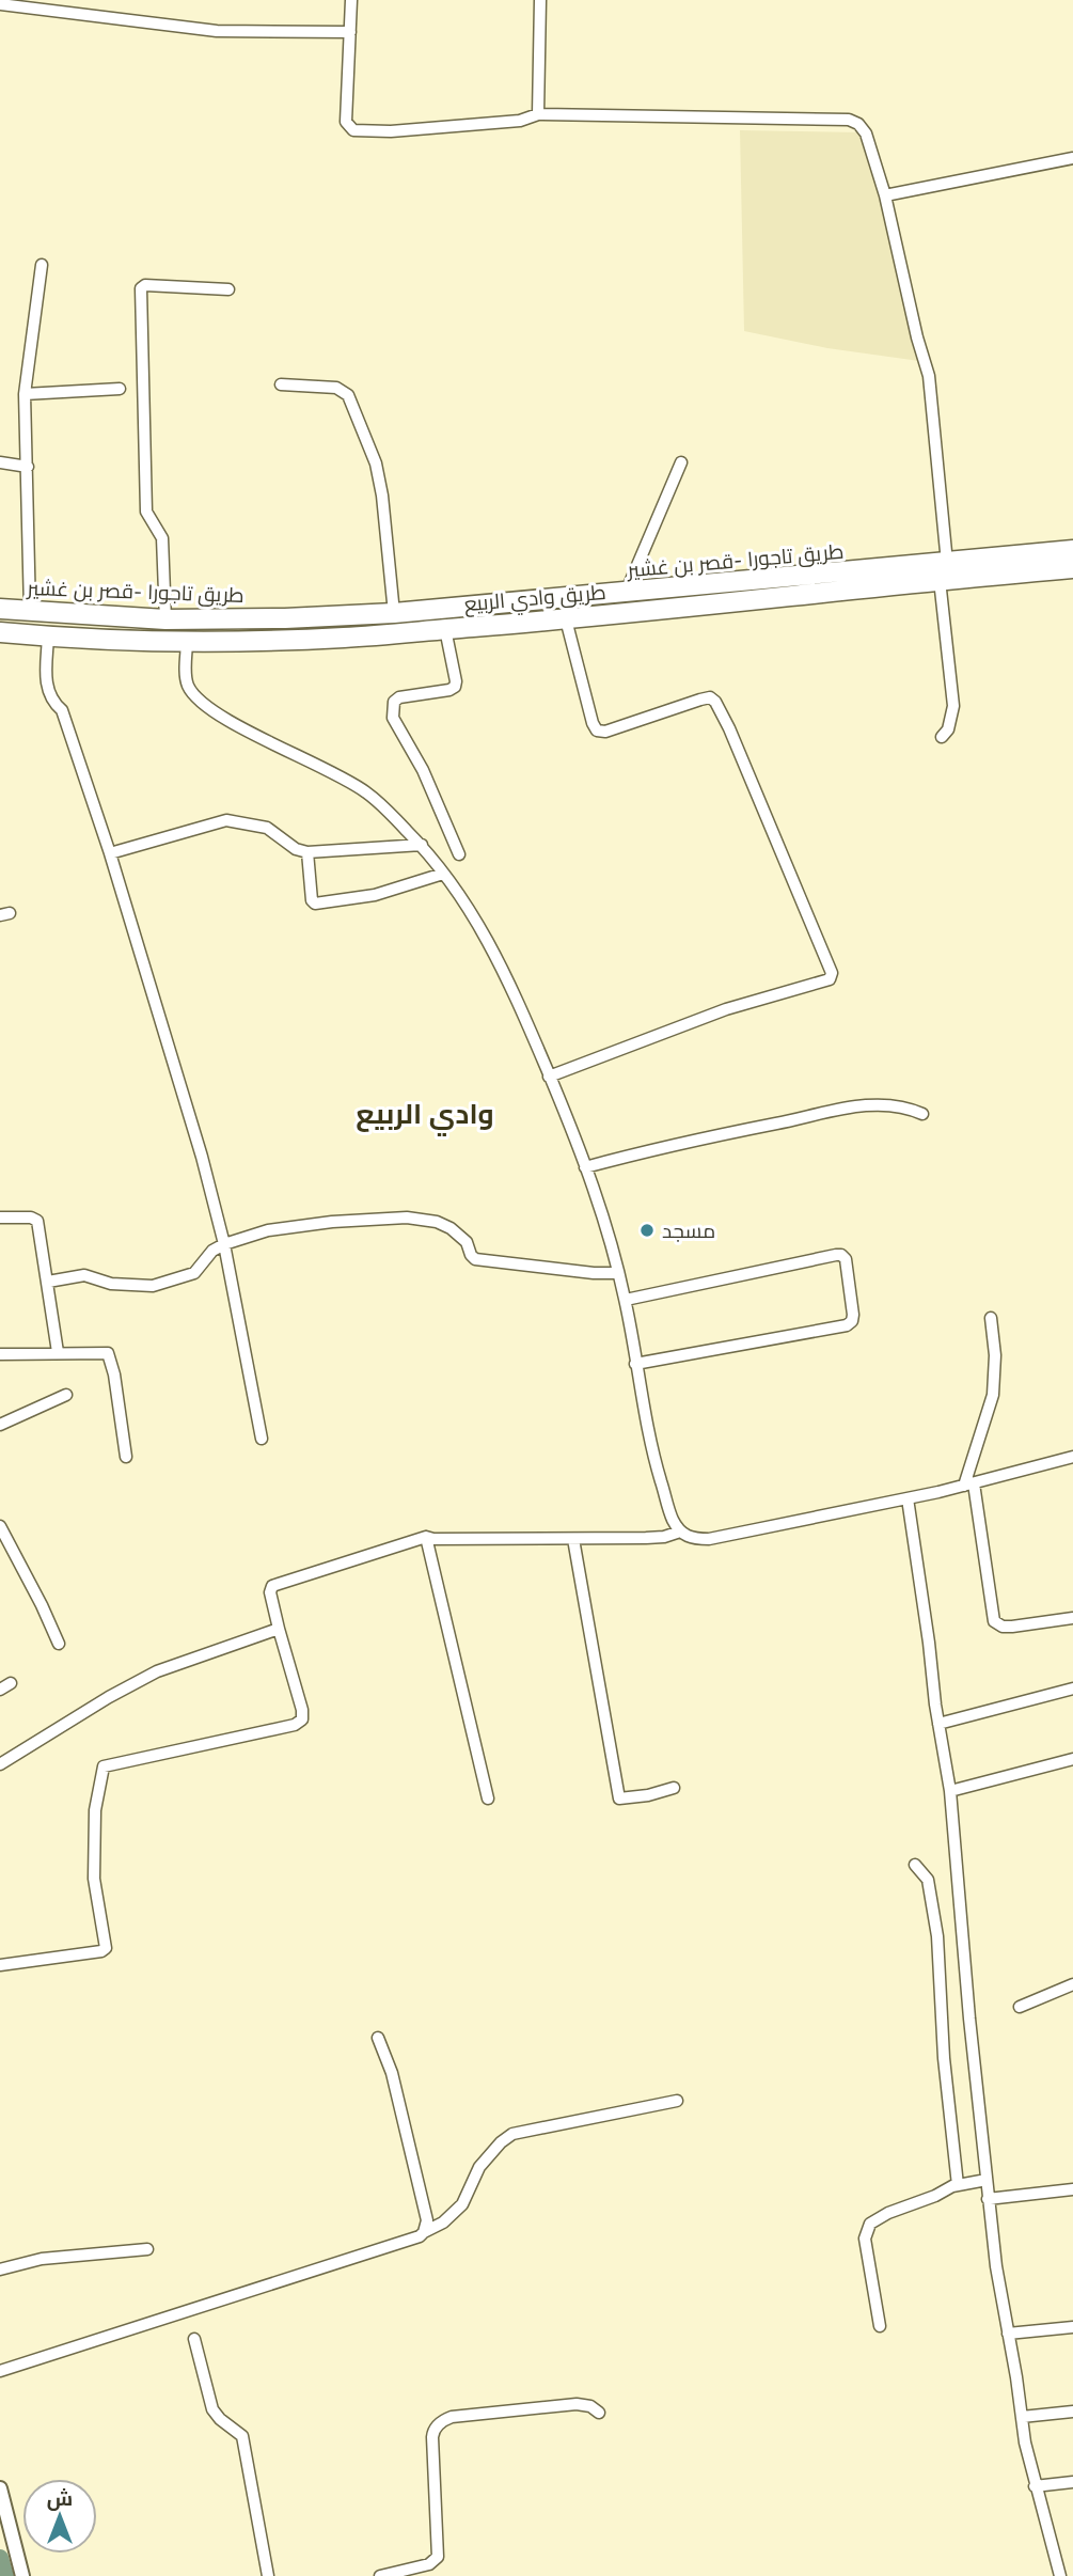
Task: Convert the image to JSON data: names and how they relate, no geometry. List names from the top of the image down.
{
  "streets": {
    "highway": ["طريق تاجورا -قصر بن غشير", "طريق وادي الربيع"]
  },
  "crossings": [
    ["طريق تاجورا -قصر بن غشير", "طريق وادي الربيع"]
  ],
  "districts": ["وادي الربيع"],
  "places": ["مسجد"],
  "north": "top"
}
